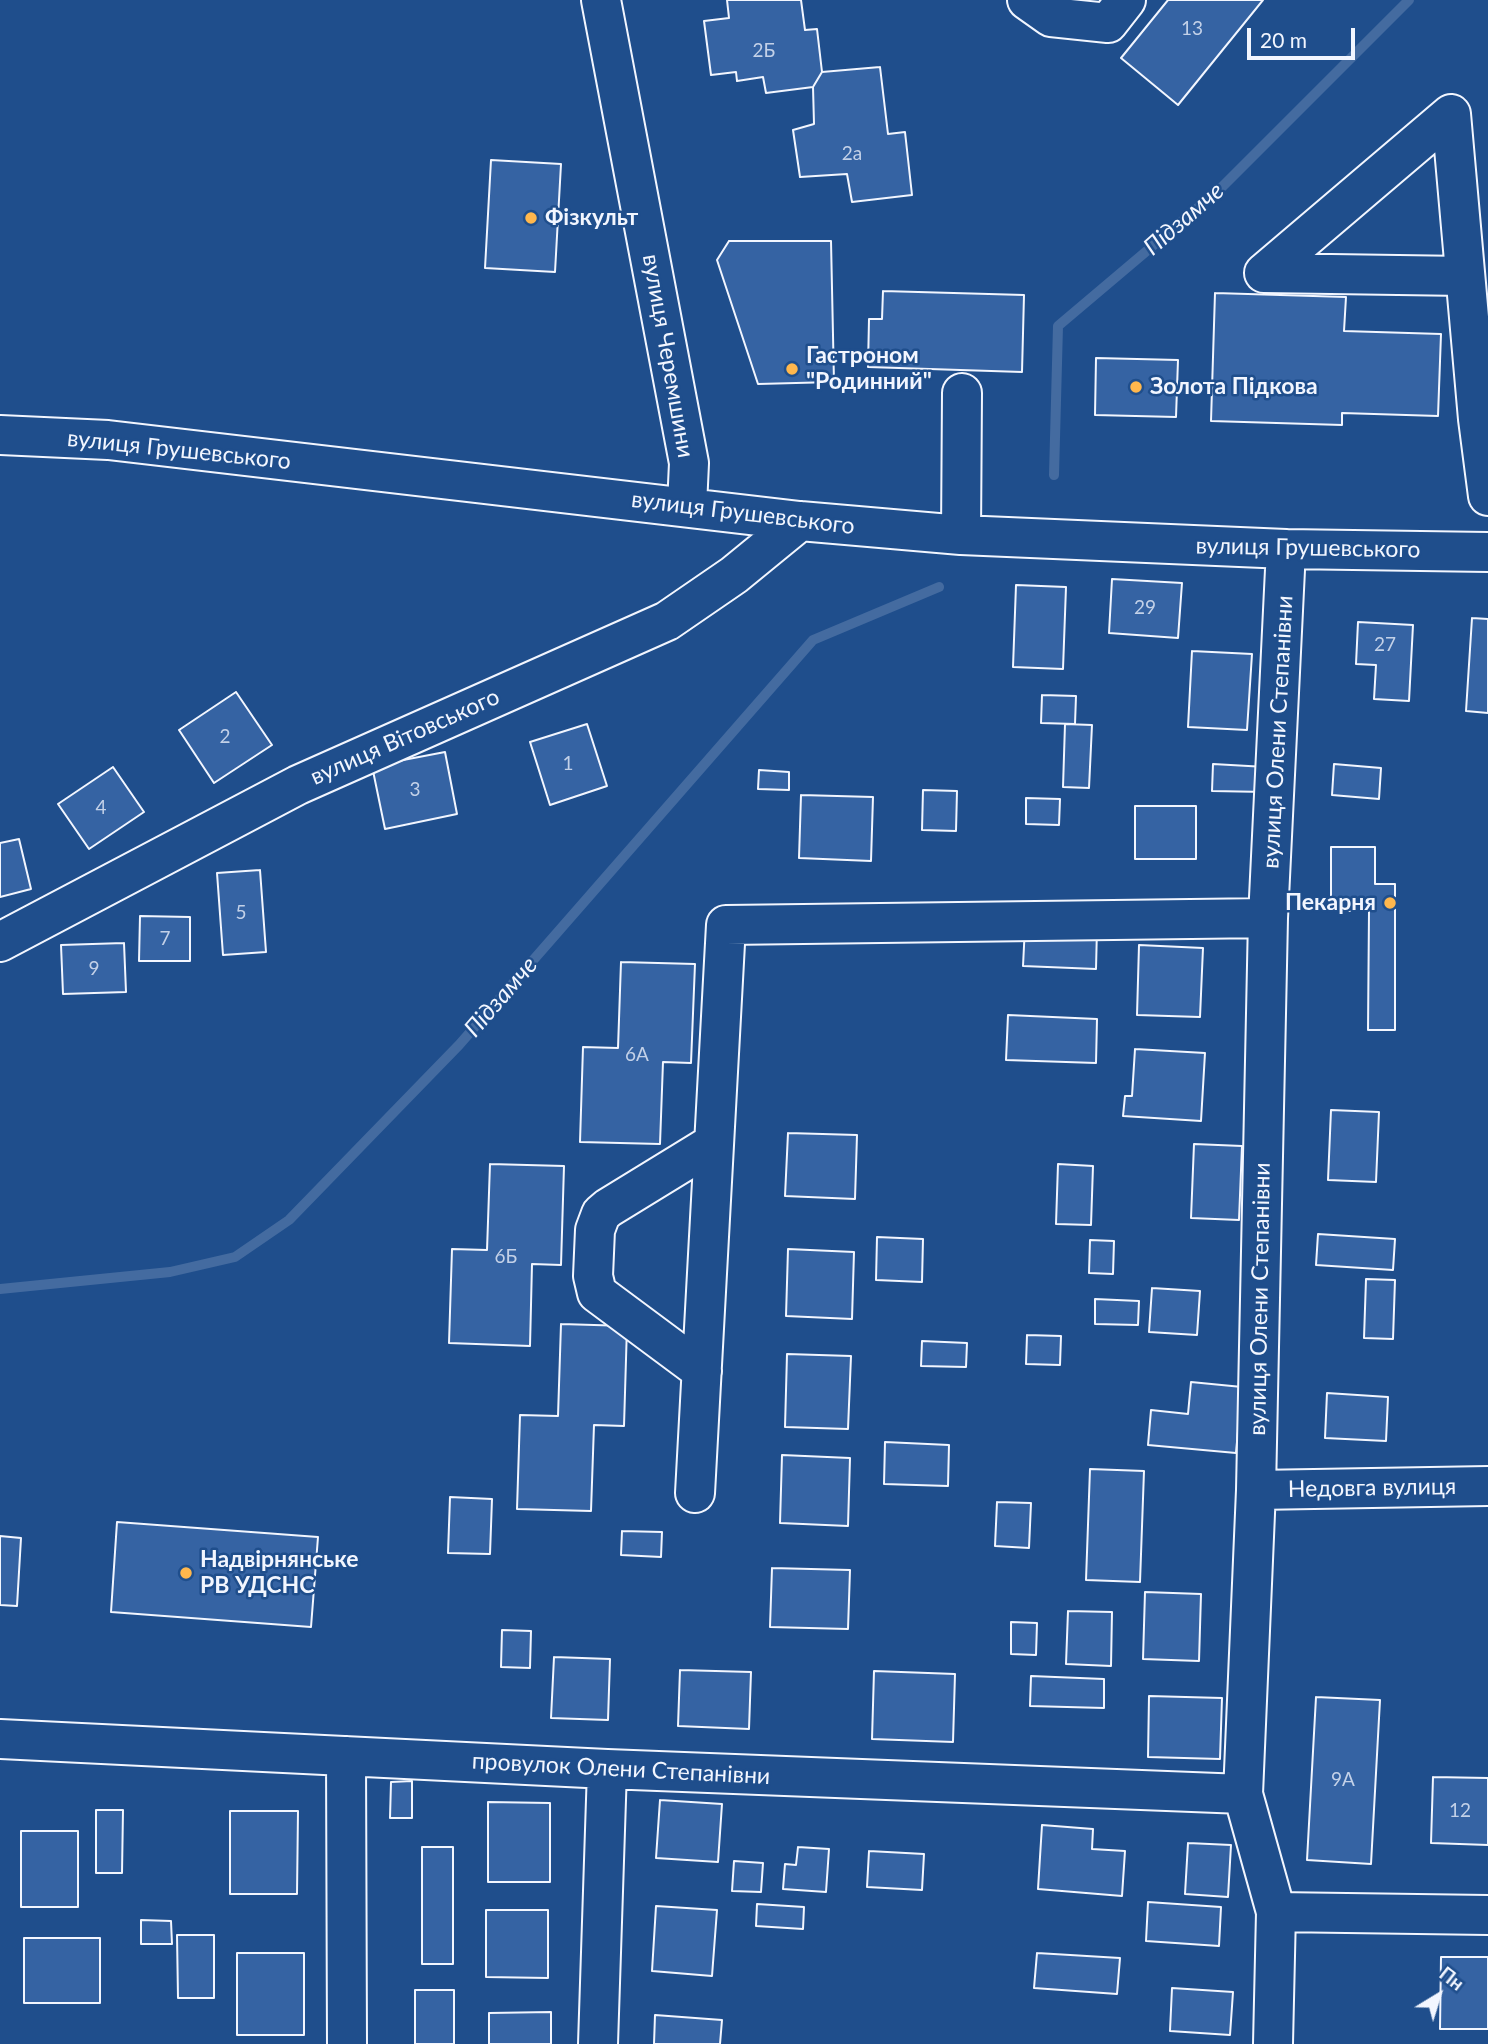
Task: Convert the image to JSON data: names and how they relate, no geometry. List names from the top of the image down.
{
  "streets": {
    "street": [
      "вулиця Черемшини",
      "вулиця Грушевського",
      "вулиця Олени Степанівни",
      "вулиця Вітовського",
      "Недовга вулиця",
      "провулок Олени Степанівни"
    ]
  },
  "crossings": [
    ["вулиця Черемшини", "вулиця Грушевського"],
    ["вулиця Грушевського", "вулиця Олени Степанівни"],
    ["вулиця Грушевського", "вулиця Вітовського"],
    ["вулиця Олени Степанівни", "Недовга вулиця"],
    ["вулиця Олени Степанівни", "провулок Олени Степанівни"]
  ],
  "water": ["Підзамче"],
  "places": [
    "Фізкульт",
    "Гастроном \"Родинний\"",
    "Золота Підкова",
    "Пекарня",
    "Надвірнянське РВ УДСНС"
  ],
  "house_numbers": [
    "13",
    "2Б",
    "2а",
    "29",
    "27",
    "2",
    "1",
    "3",
    "4",
    "5",
    "7",
    "9",
    "6А",
    "6Б",
    "9А",
    "12"
  ],
  "scale_bar": "20 m",
  "north": "top right"
}
